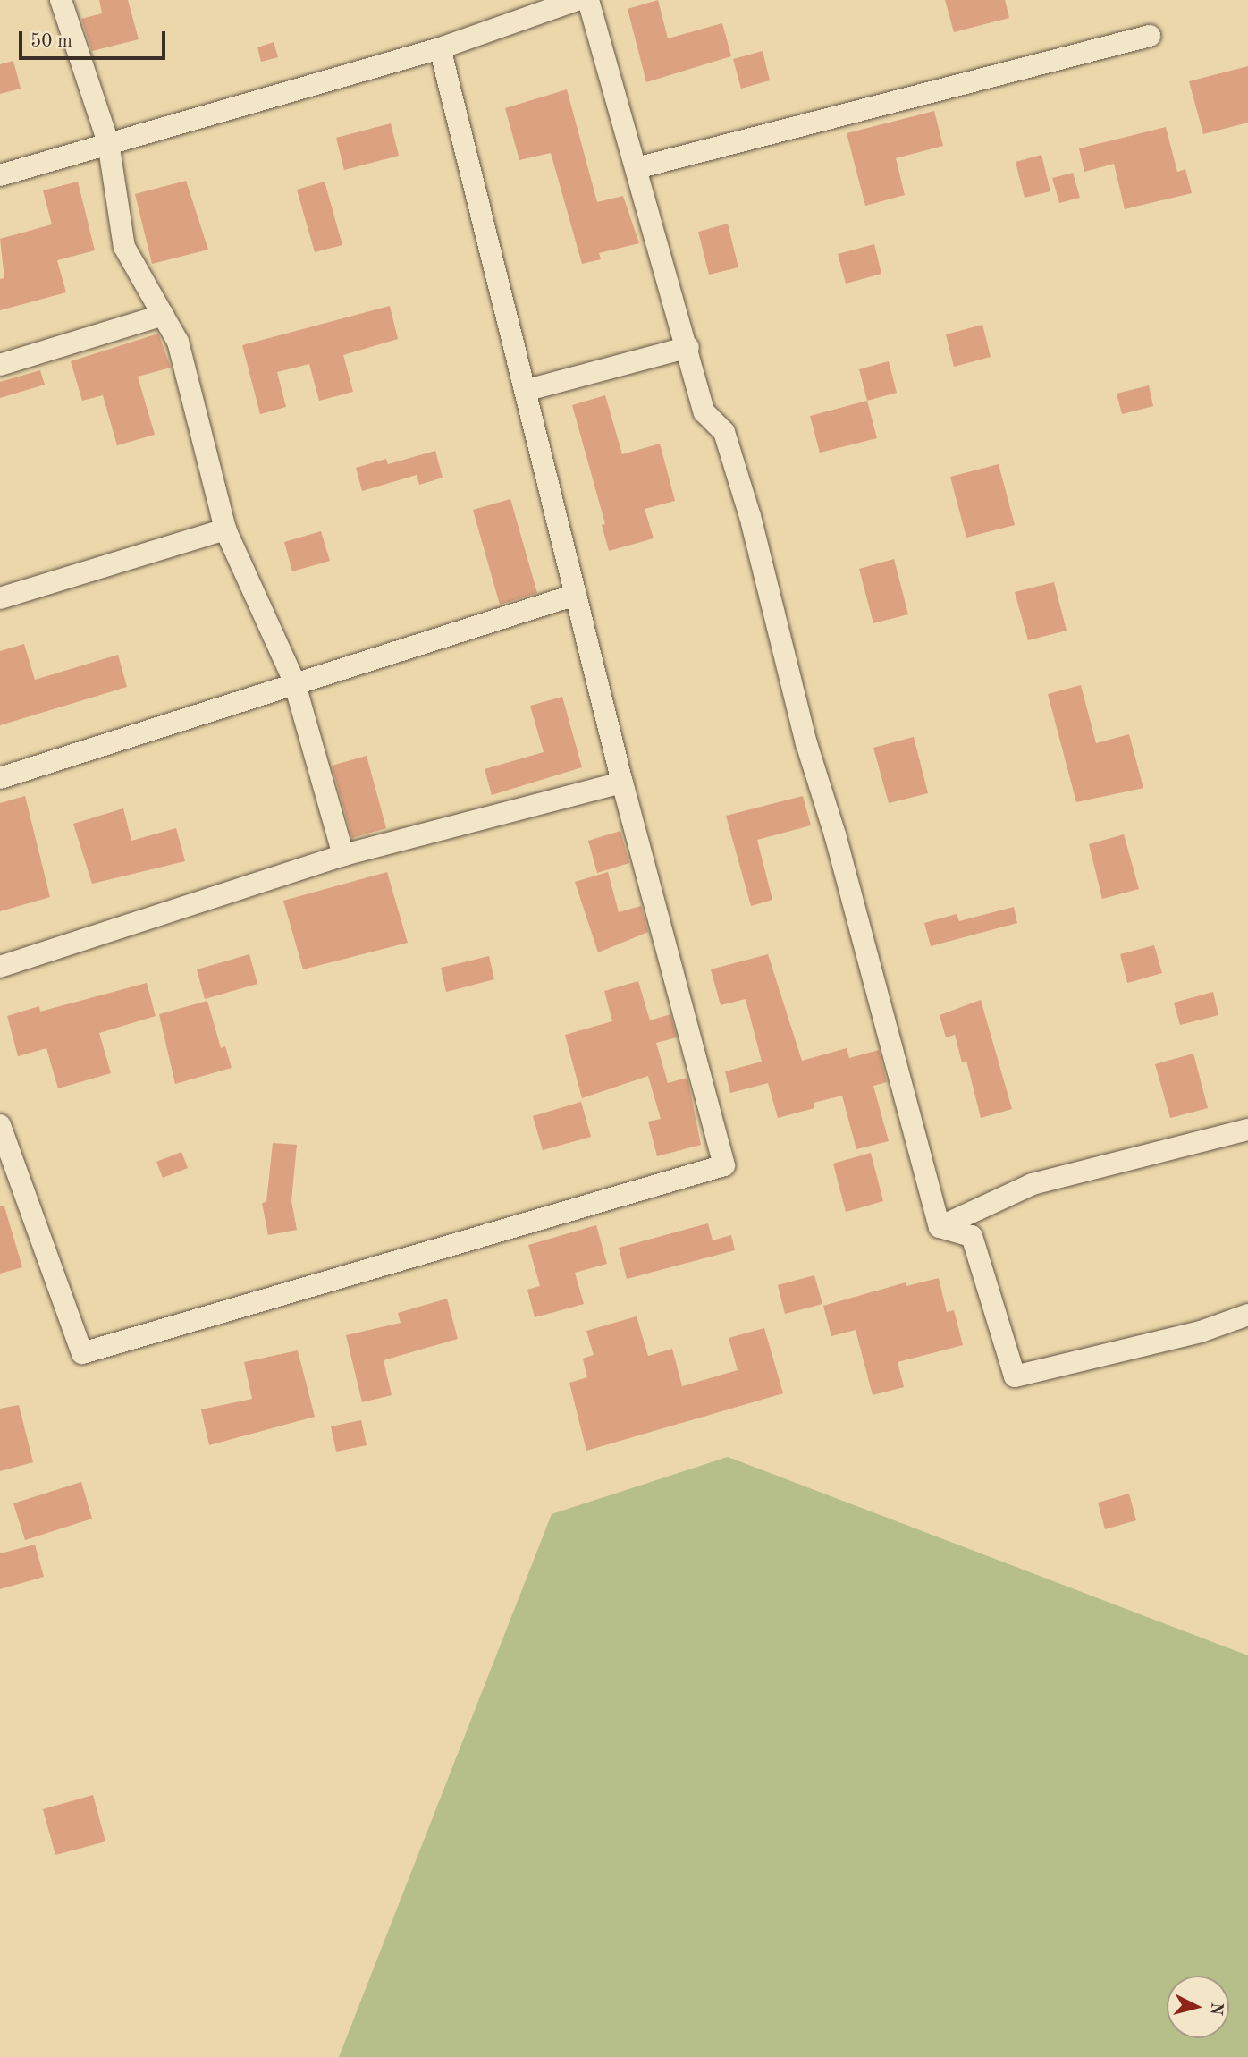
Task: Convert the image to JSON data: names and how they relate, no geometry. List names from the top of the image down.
{
  "scale_bar": "50 m",
  "north": "right"
}
